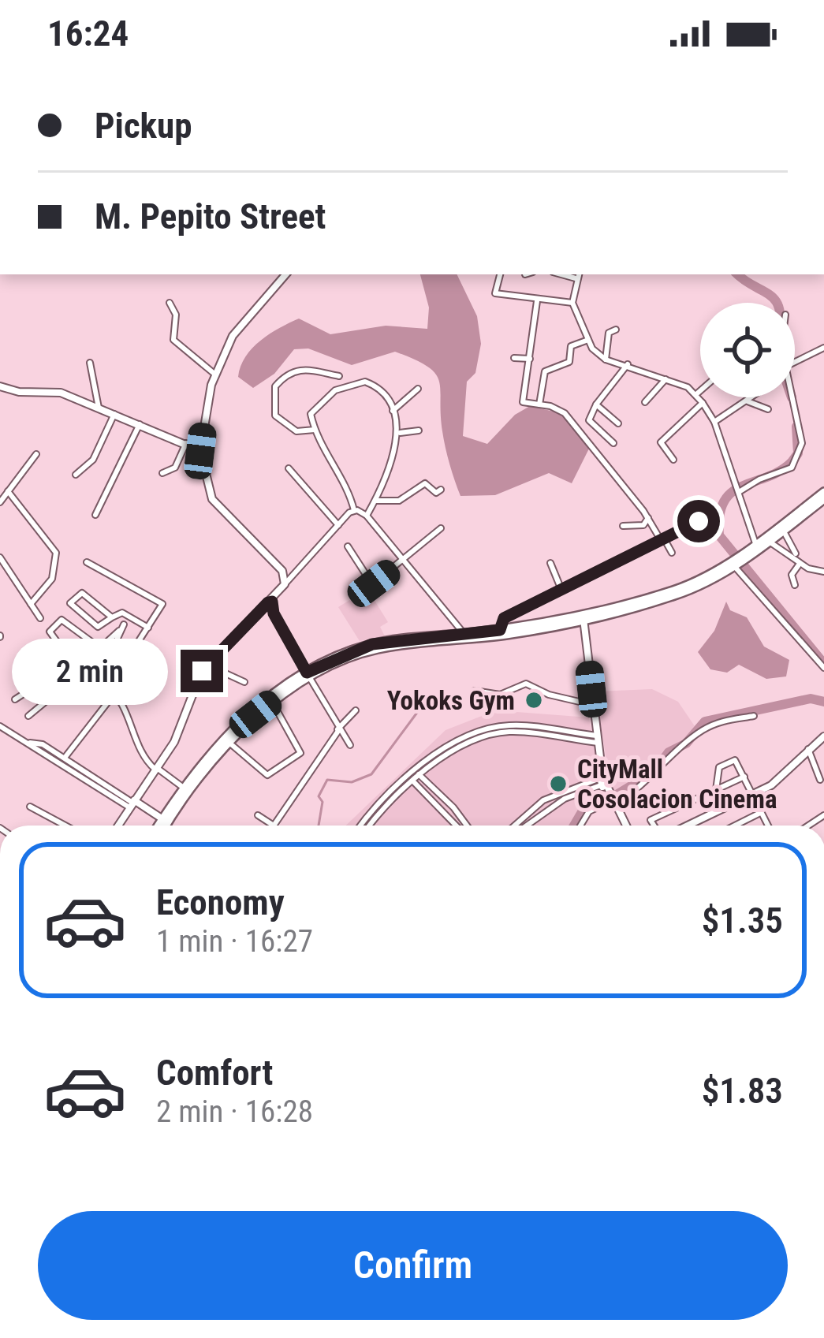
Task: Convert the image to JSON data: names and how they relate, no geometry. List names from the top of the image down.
{
  "places": ["Yokoks Gym", "CityMall Cosolacion Cinema"],
  "page": {
    "status": "16:24",
    "banner": ["Pickup", "M. Pepito Street"],
    "bubble": "2 min",
    "list": [
      {
        "name": "Economy",
        "note": "1 min · 16:27",
        "value": "$1.35"
      },
      {
        "name": "Comfort",
        "note": "2 min · 16:28",
        "value": "$1.83"
      }
    ],
    "buttons": "Confirm"
  }
}
